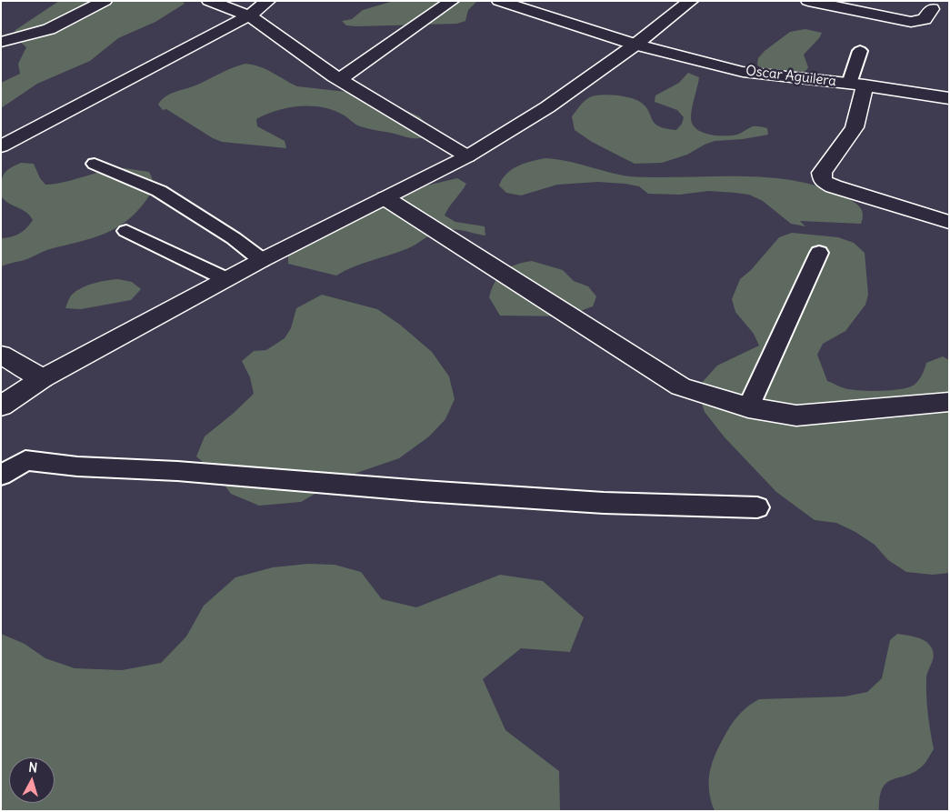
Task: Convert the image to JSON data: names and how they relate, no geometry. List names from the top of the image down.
{
  "streets": {
    "street": ["Oscar Aguilera"]
  },
  "north": "top"
}
